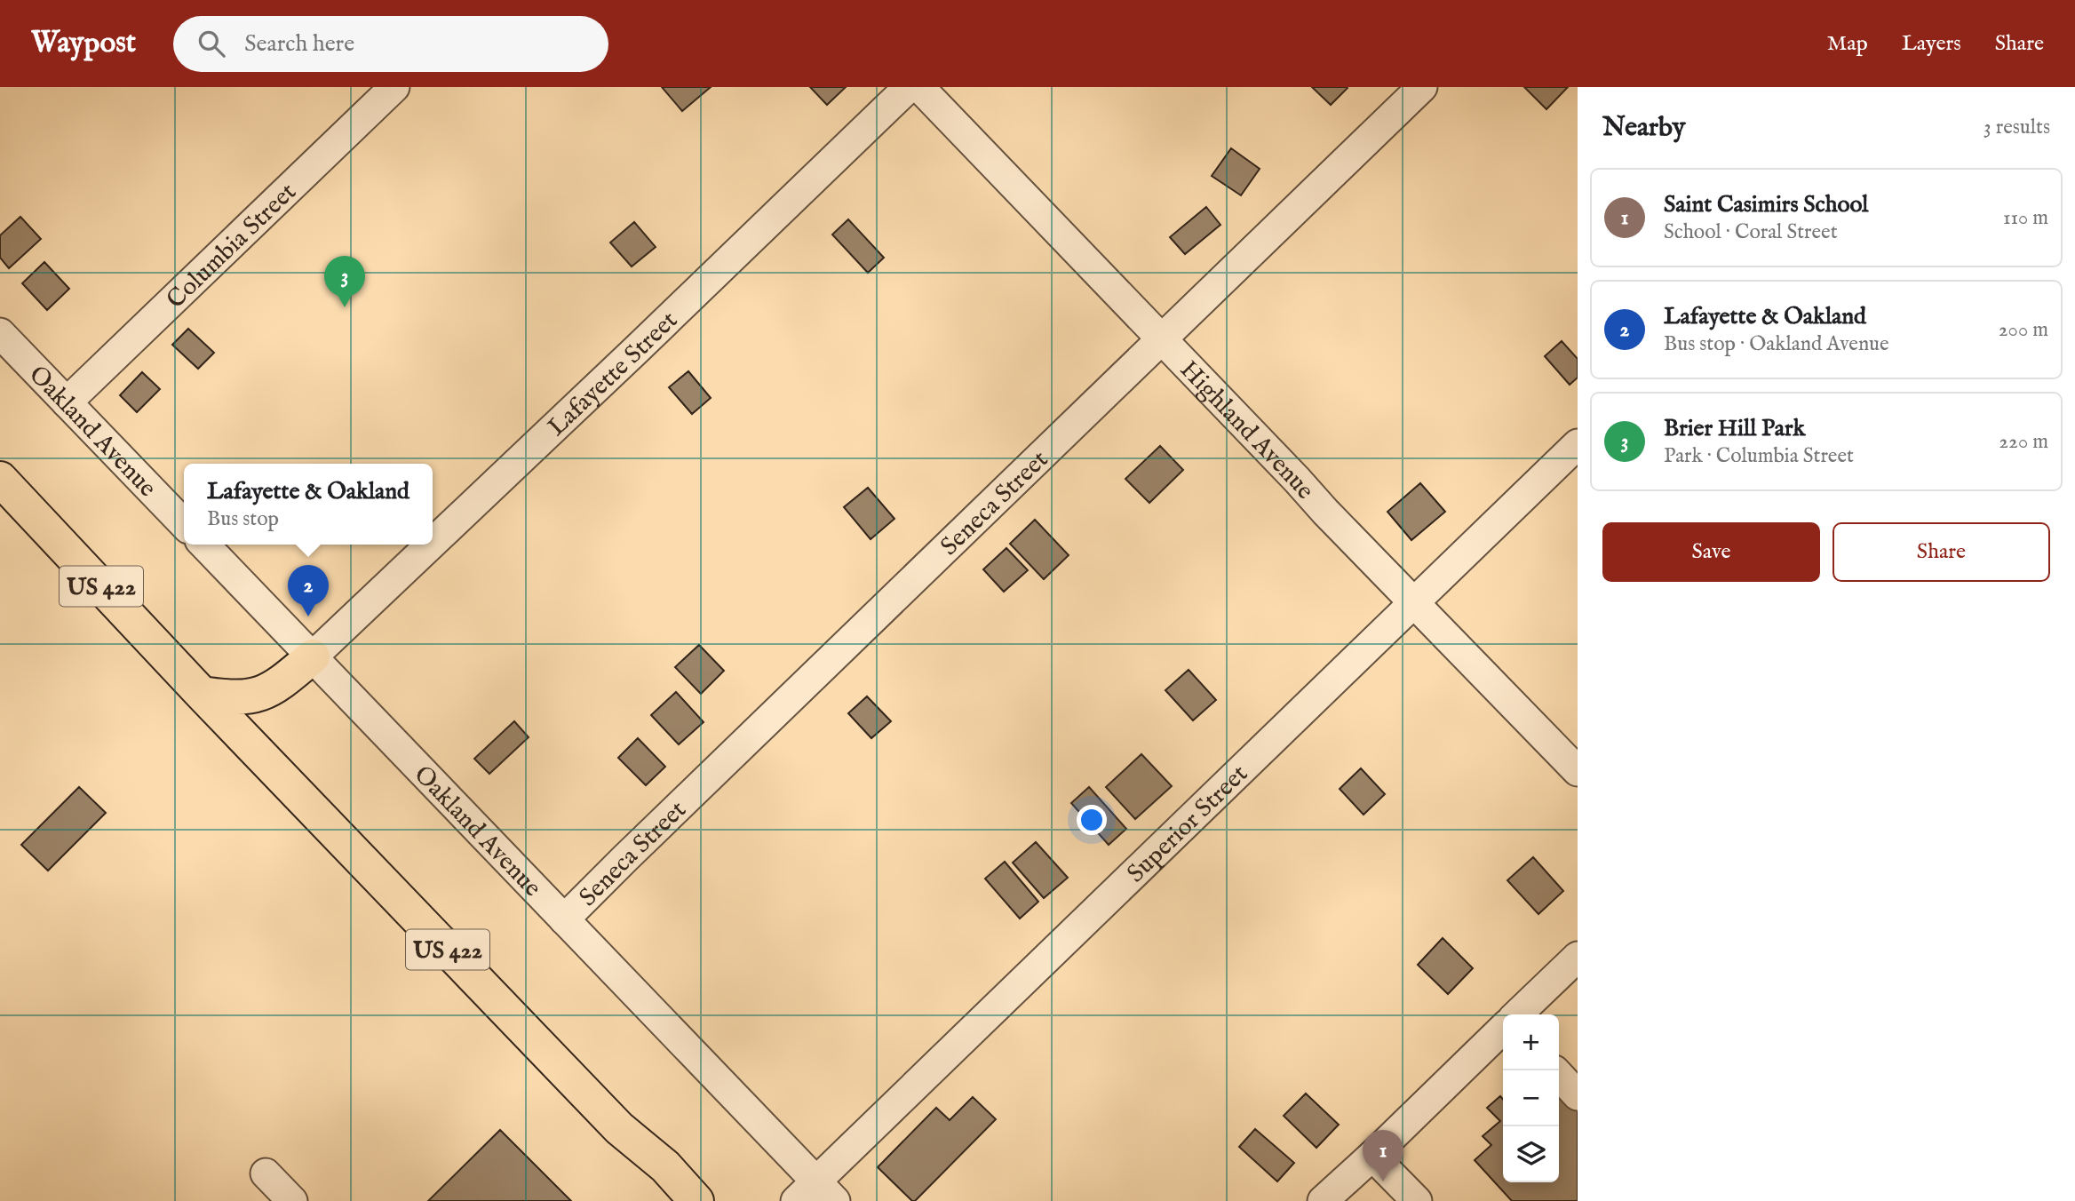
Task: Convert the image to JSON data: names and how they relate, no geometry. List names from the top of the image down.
{
  "streets": {
    "main road": ["US 422"],
    "street": [
      "Columbia Street",
      "Lafayette Street",
      "Highland Avenue",
      "Oakland Avenue",
      "Seneca Street",
      "Superior Street"
    ]
  },
  "crossings": [
    ["Columbia Street", "Oakland Avenue"],
    ["Lafayette Street", "Oakland Avenue"],
    ["Highland Avenue", "Seneca Street"],
    ["Highland Avenue", "Superior Street"],
    ["Oakland Avenue", "Seneca Street"],
    ["Oakland Avenue", "Superior Street"]
  ],
  "page": {
    "header": "Waypost",
    "search": "Search here",
    "nav": ["Map", "Layers", "Share"],
    "heading": ["Nearby", "3 results"],
    "list": [
      {
        "mark": "1",
        "name": "Saint Casimirs School",
        "note": "School · Coral Street",
        "value": "110 m"
      },
      {
        "mark": "2",
        "name": "Lafayette & Oakland",
        "note": "Bus stop · Oakland Avenue",
        "value": "200 m"
      },
      {
        "mark": "3",
        "name": "Brier Hill Park",
        "note": "Park · Columbia Street",
        "value": "220 m"
      }
    ],
    "pins": ["3", "2", "1"],
    "popup": ["Lafayette & Oakland", "Bus stop"],
    "buttons": ["Save", "Share"],
    "map_buttons": ["+", "−"]
  }
}
